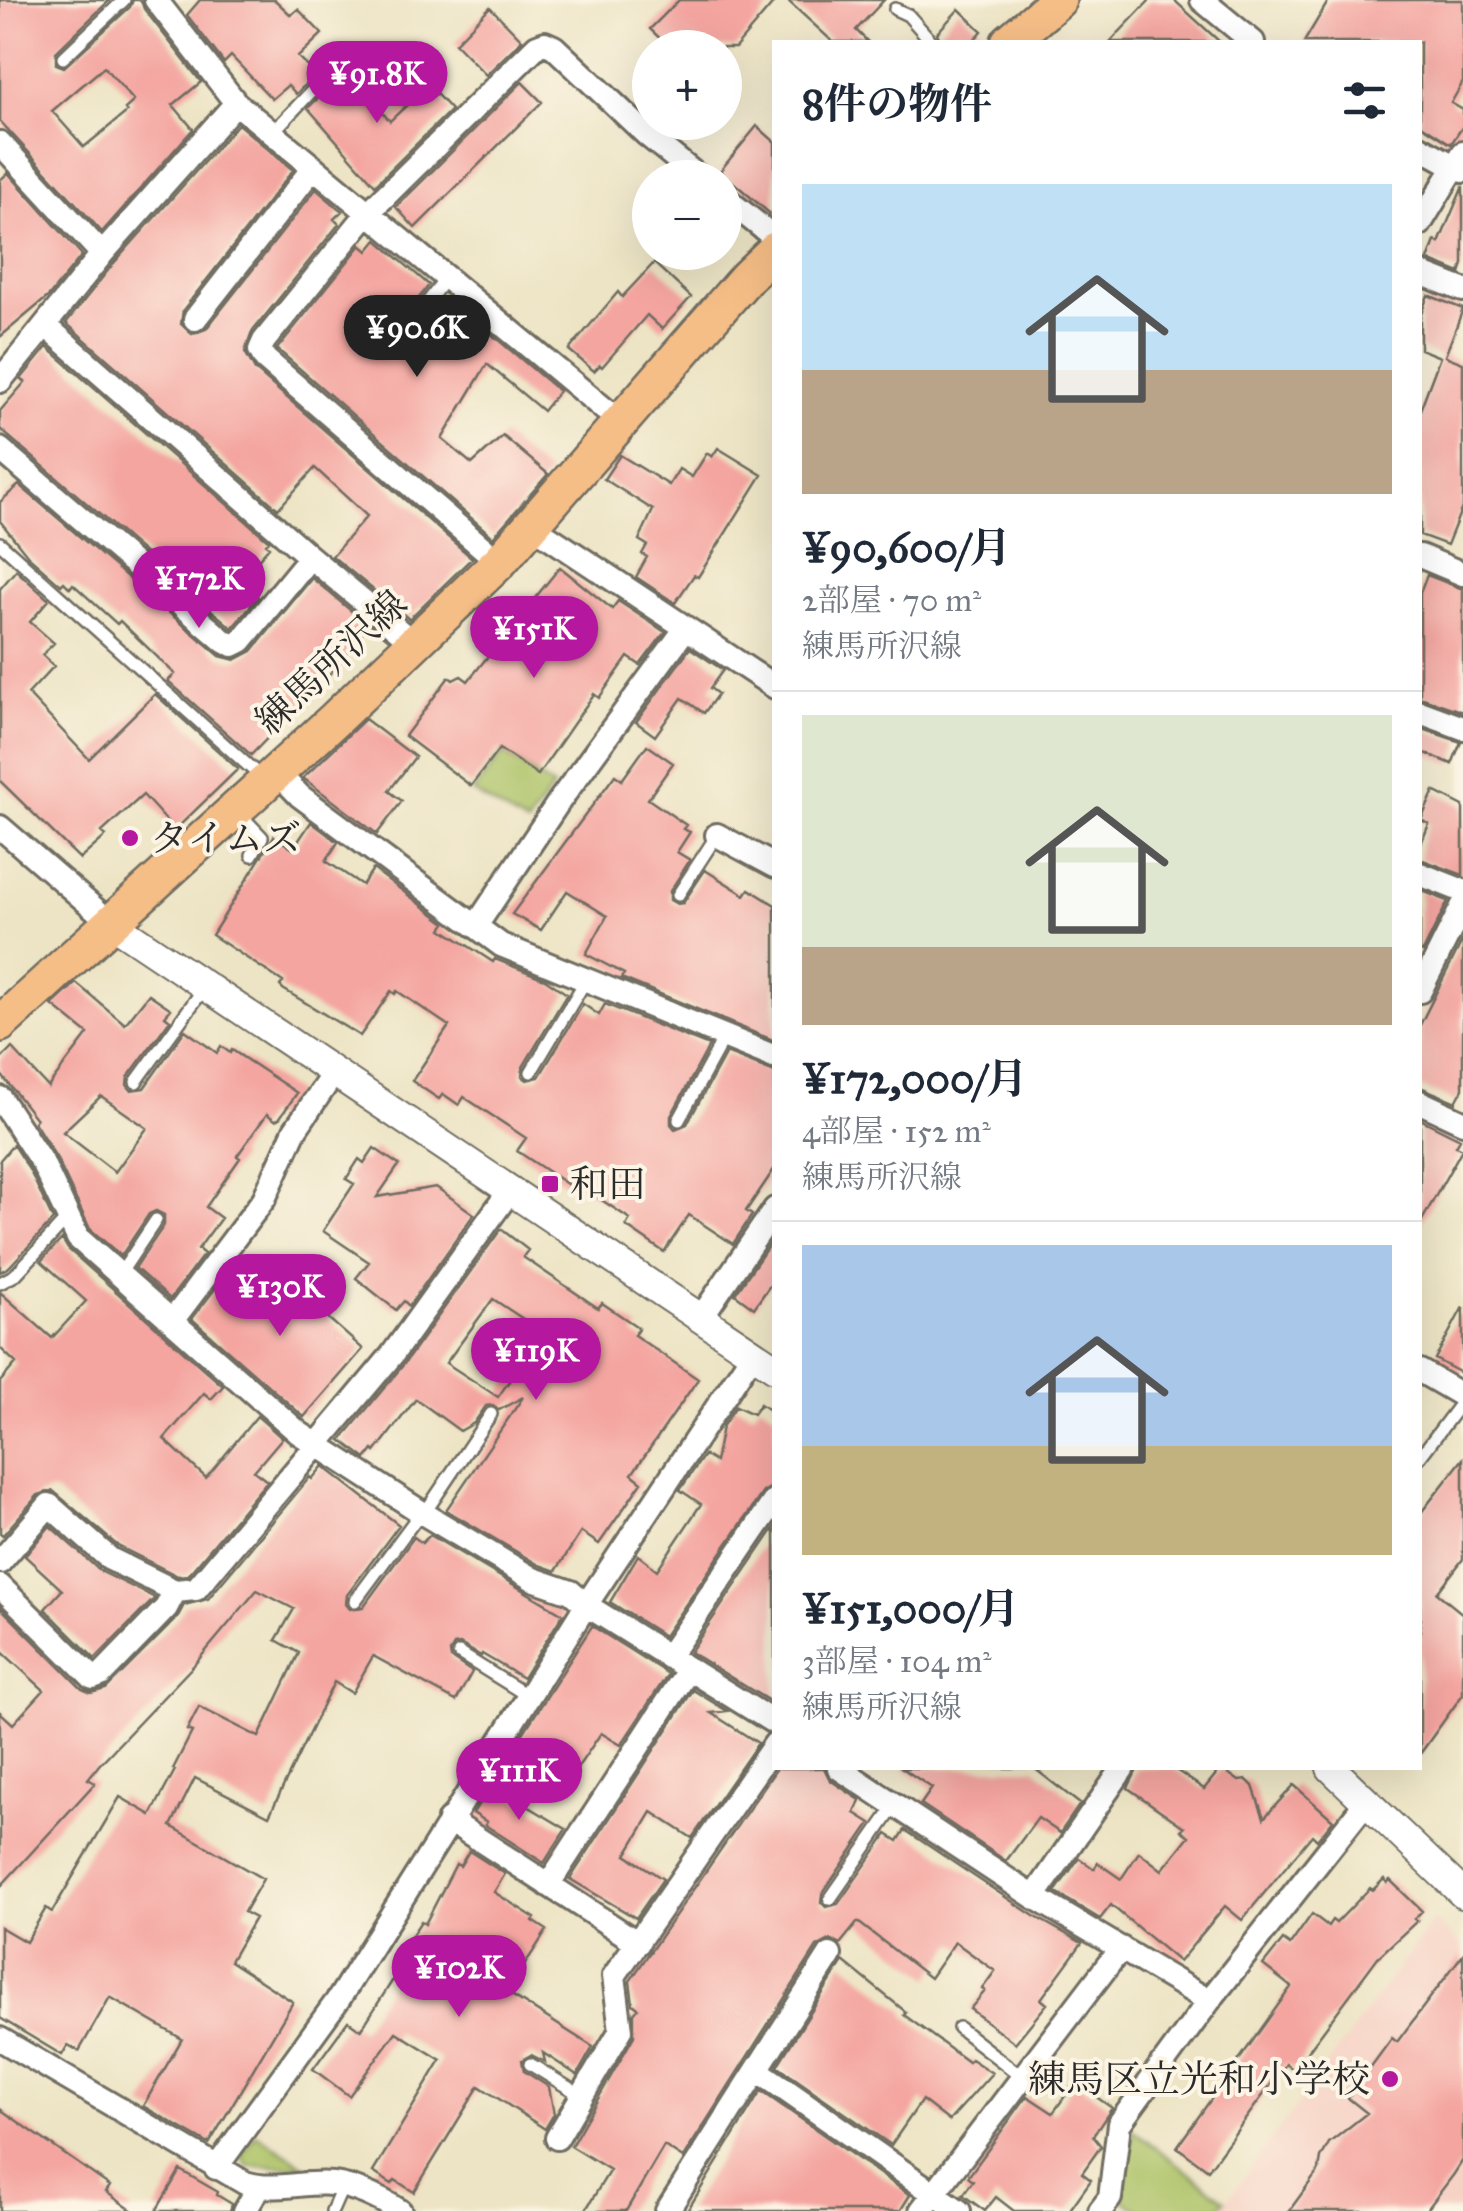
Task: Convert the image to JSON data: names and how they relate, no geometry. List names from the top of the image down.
{
  "streets": {
    "main road": ["練馬所沢線"]
  },
  "places": {
    "other": ["タイムズ", "練馬区立光和小学校"],
    "transit": ["和田"]
  },
  "page": {
    "map_buttons": ["+", "−"],
    "heading": "8件の物件",
    "price": [
      "¥91.8K",
      "¥90.6K",
      "¥172K",
      "¥151K",
      "¥130K",
      "¥119K",
      "¥111K",
      "¥102K"
    ],
    "list": [
      {
        "name": "¥90,600/月",
        "note": "2部屋 · 70 m² · 練馬所沢線"
      },
      {
        "name": "¥172,000/月",
        "note": "4部屋 · 152 m² · 練馬所沢線"
      },
      {
        "name": "¥151,000/月",
        "note": "3部屋 · 104 m² · 練馬所沢線"
      }
    ]
  }
}
